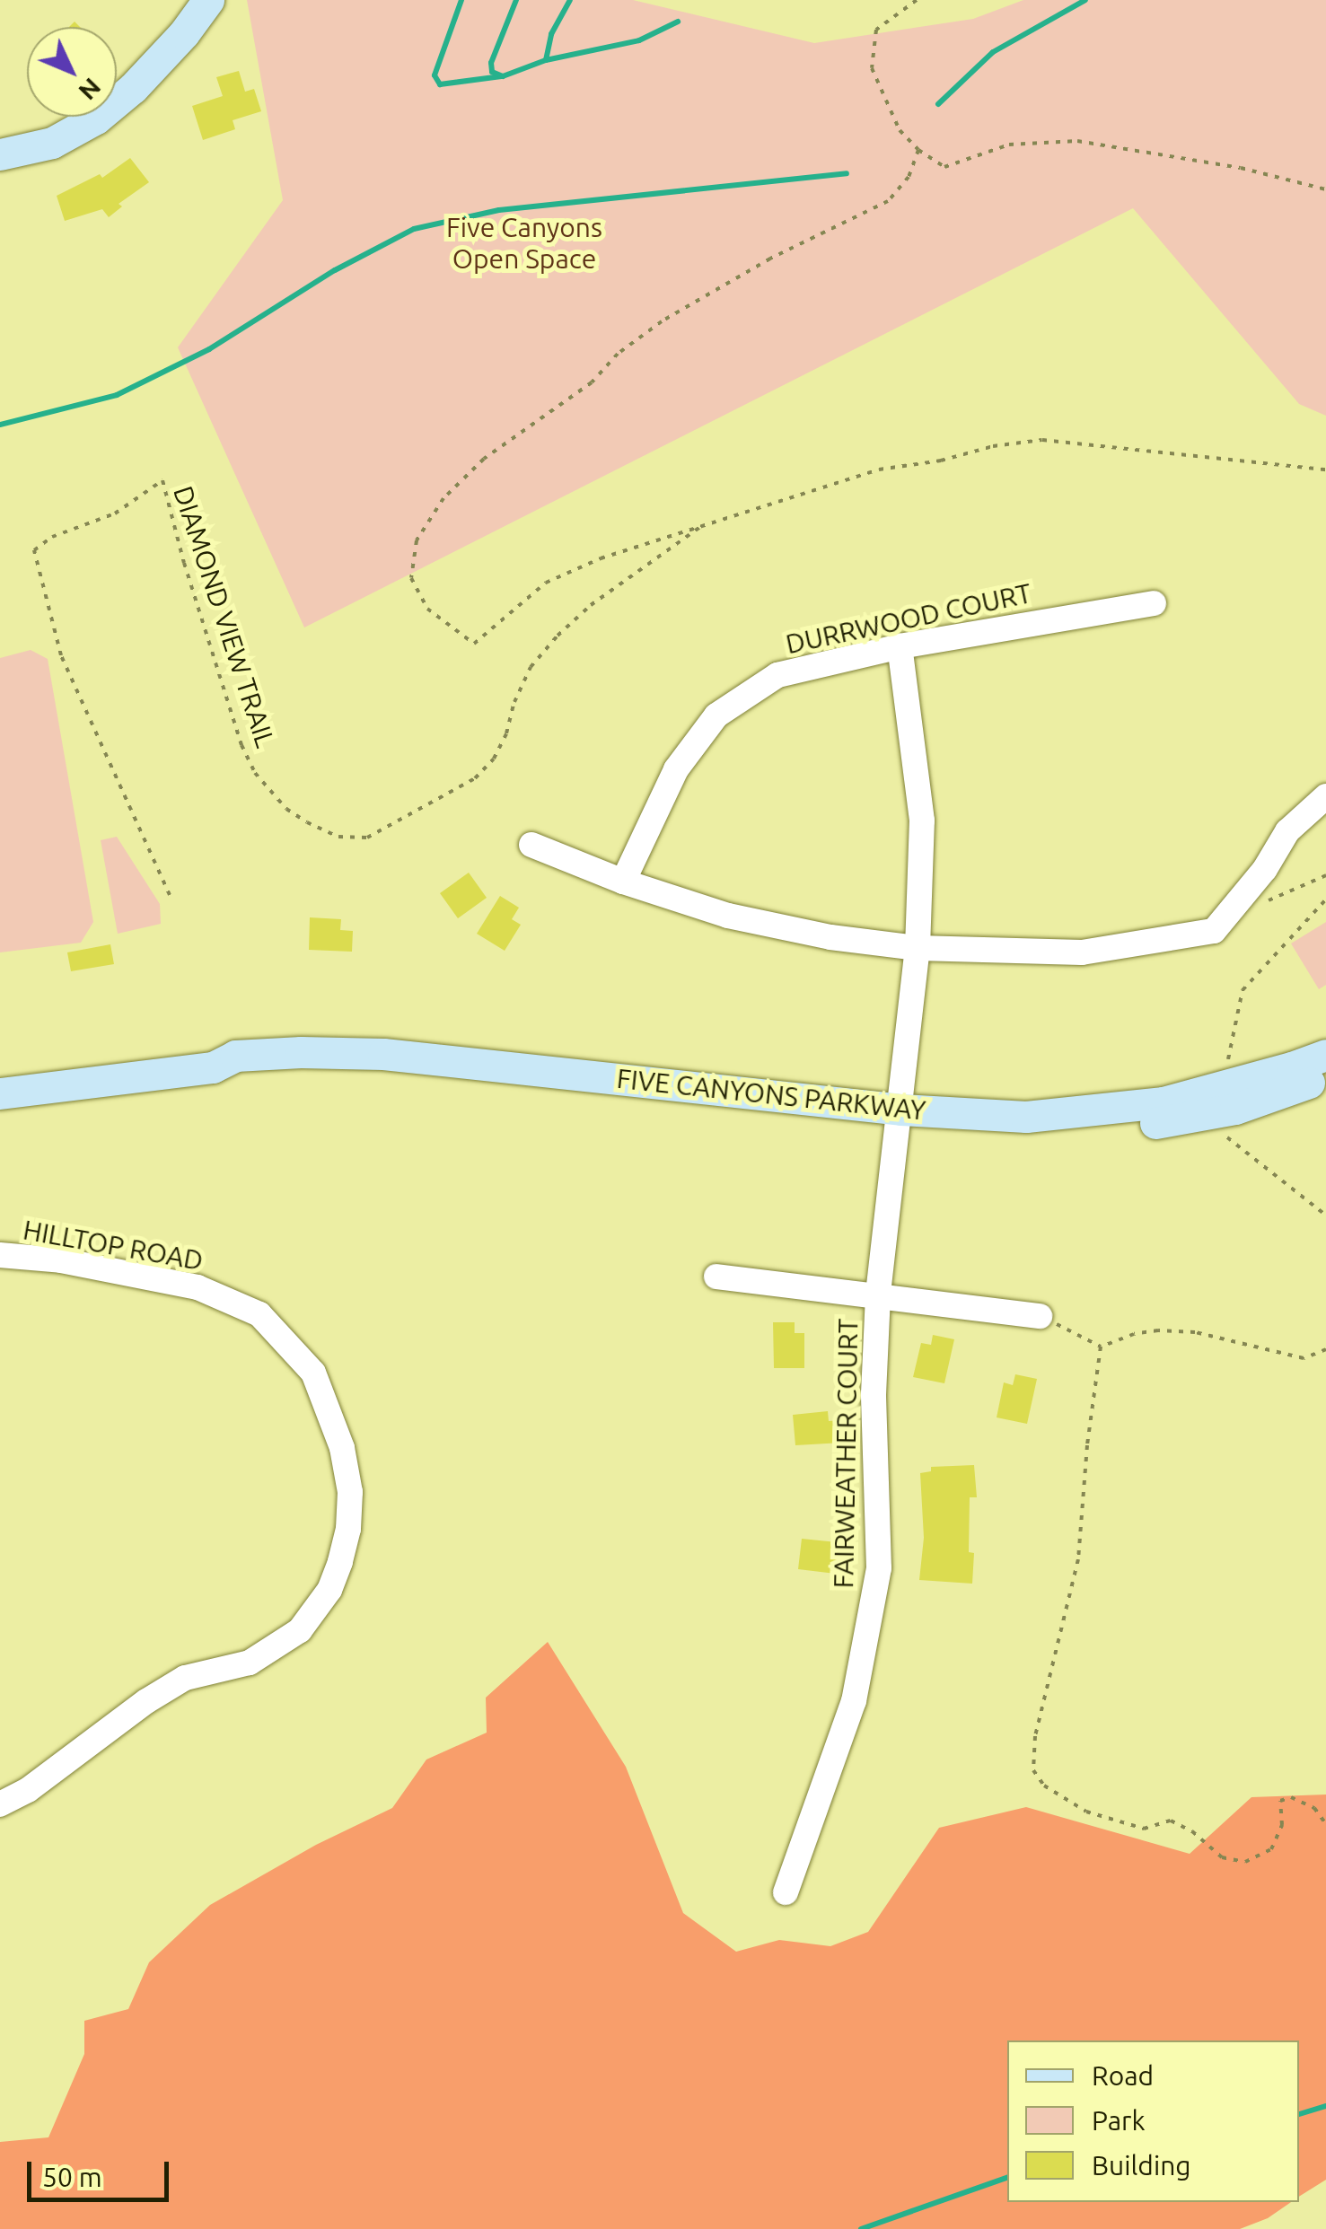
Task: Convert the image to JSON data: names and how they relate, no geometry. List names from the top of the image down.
{
  "streets": {
    "main road": ["FIVE CANYONS PARKWAY"],
    "street": ["DURRWOOD COURT", "HILLTOP ROAD", "FAIRWEATHER COURT"],
    "path": ["DIAMOND VIEW TRAIL"]
  },
  "crossings": [
    ["DURRWOOD COURT", "FAIRWEATHER COURT"],
    ["FIVE CANYONS PARKWAY", "FAIRWEATHER COURT"]
  ],
  "parks": ["Five Canyons Open Space"],
  "legend": ["Road", "Park", "Building"],
  "scale_bar": "50 m",
  "north": "bottom right"
}
